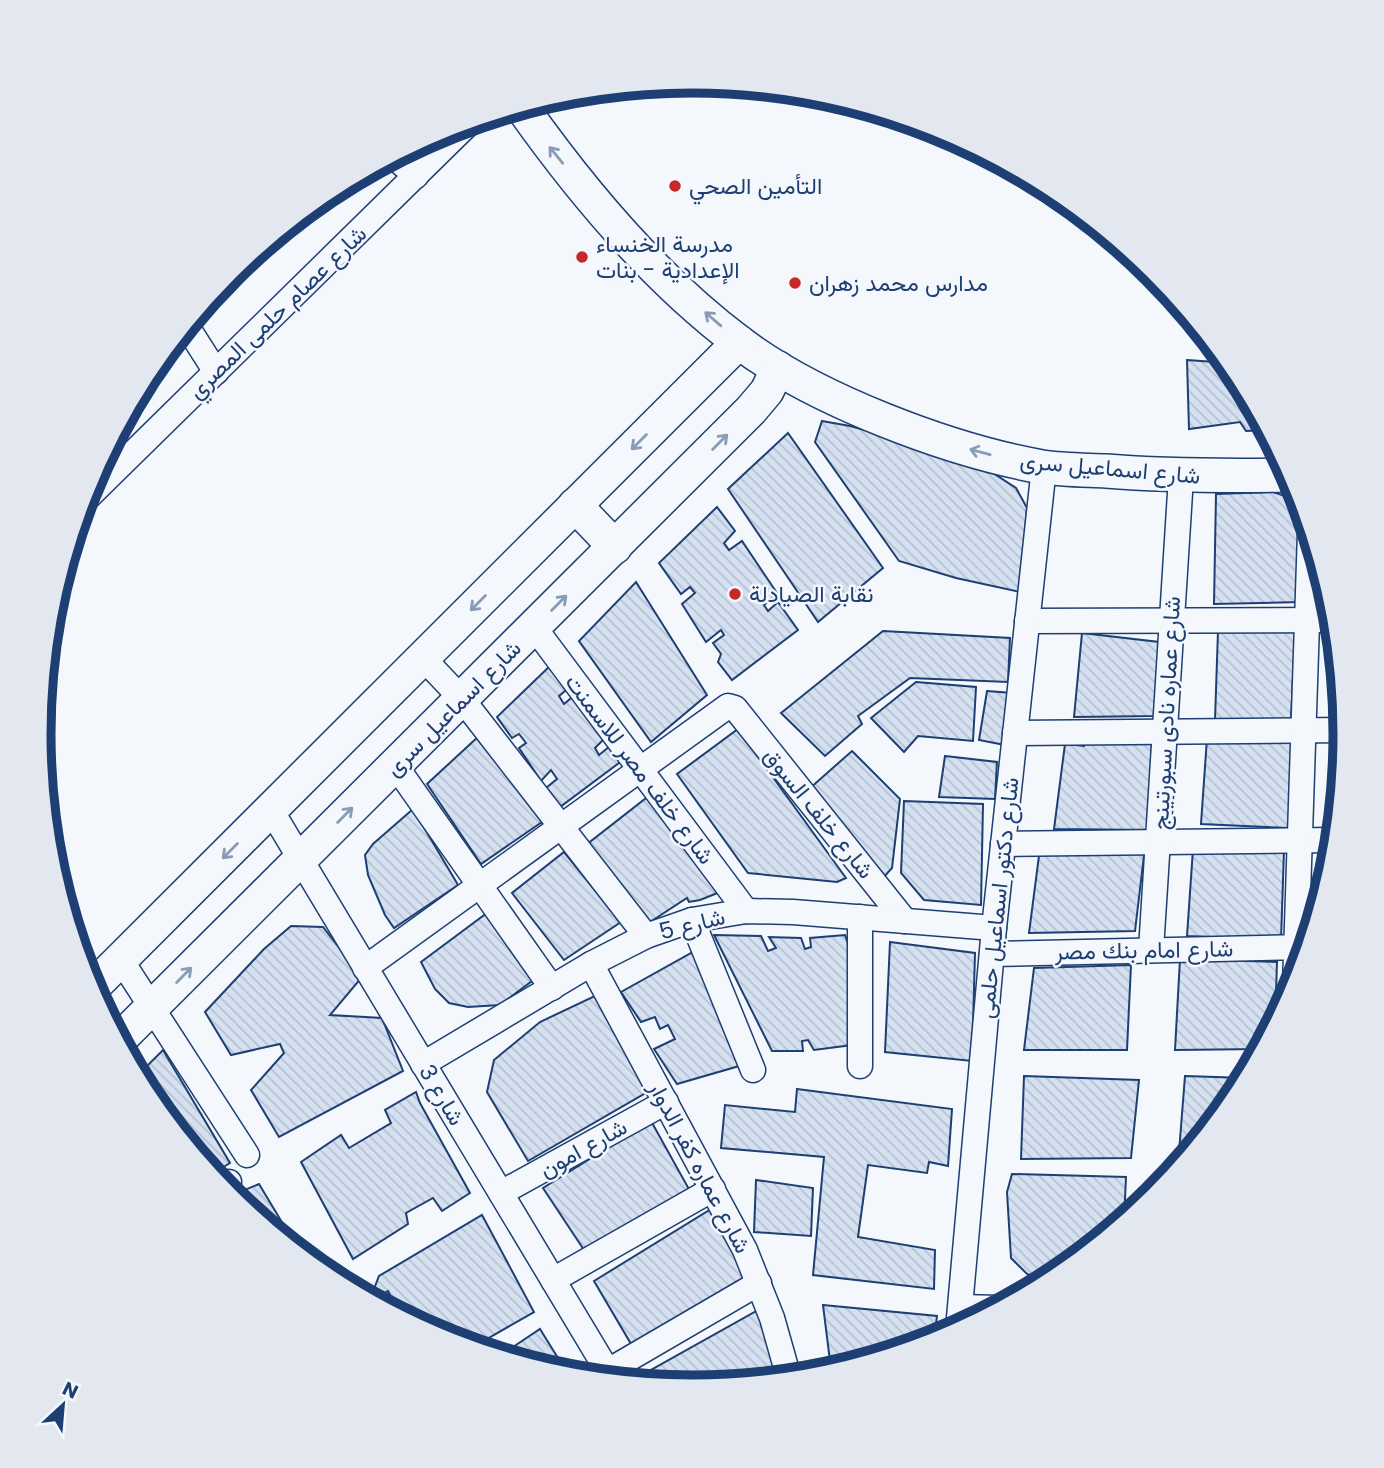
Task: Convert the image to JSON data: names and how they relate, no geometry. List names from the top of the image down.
{
  "streets": {
    "street": [
      "شارع عصام حلمى المصري",
      "شارع اسماعيل سرى",
      "شارع عماره نادى سبورتينج",
      "شارع خلف مصر للاسمنت",
      "شارع خلف السوق",
      "شارع دكتور اسماعيل حلمى",
      "شارع 5",
      "شارع امام بنك مصر",
      "شارع 3",
      "شارع امون",
      "شارع عماره كفر الدوار"
    ]
  },
  "crossings": [
    ["شارع اسماعيل سرى", "شارع عماره نادى سبورتينج"],
    ["شارع اسماعيل سرى", "شارع خلف مصر للاسمنت"],
    ["شارع اسماعيل سرى", "شارع دكتور اسماعيل حلمى"],
    ["شارع اسماعيل سرى", "شارع 3"],
    ["شارع عماره نادى سبورتينج", "شارع امام بنك مصر"],
    ["شارع خلف مصر للاسمنت", "شارع خلف السوق"],
    ["شارع خلف مصر للاسمنت", "شارع 5"],
    ["شارع خلف السوق", "شارع 5"],
    ["شارع دكتور اسماعيل حلمى", "شارع 5"],
    ["شارع دكتور اسماعيل حلمى", "شارع امام بنك مصر"],
    ["شارع 5", "شارع 3"],
    ["شارع 5", "شارع عماره كفر الدوار"],
    ["شارع 3", "شارع امون"],
    ["شارع امون", "شارع عماره كفر الدوار"]
  ],
  "places": [
    "التأمين الصحي",
    "مدرسة الخنساء الإعدادية - بنات",
    "مدارس محمد زهران",
    "نقابة الصيادلة"
  ],
  "north": "top right"
}
